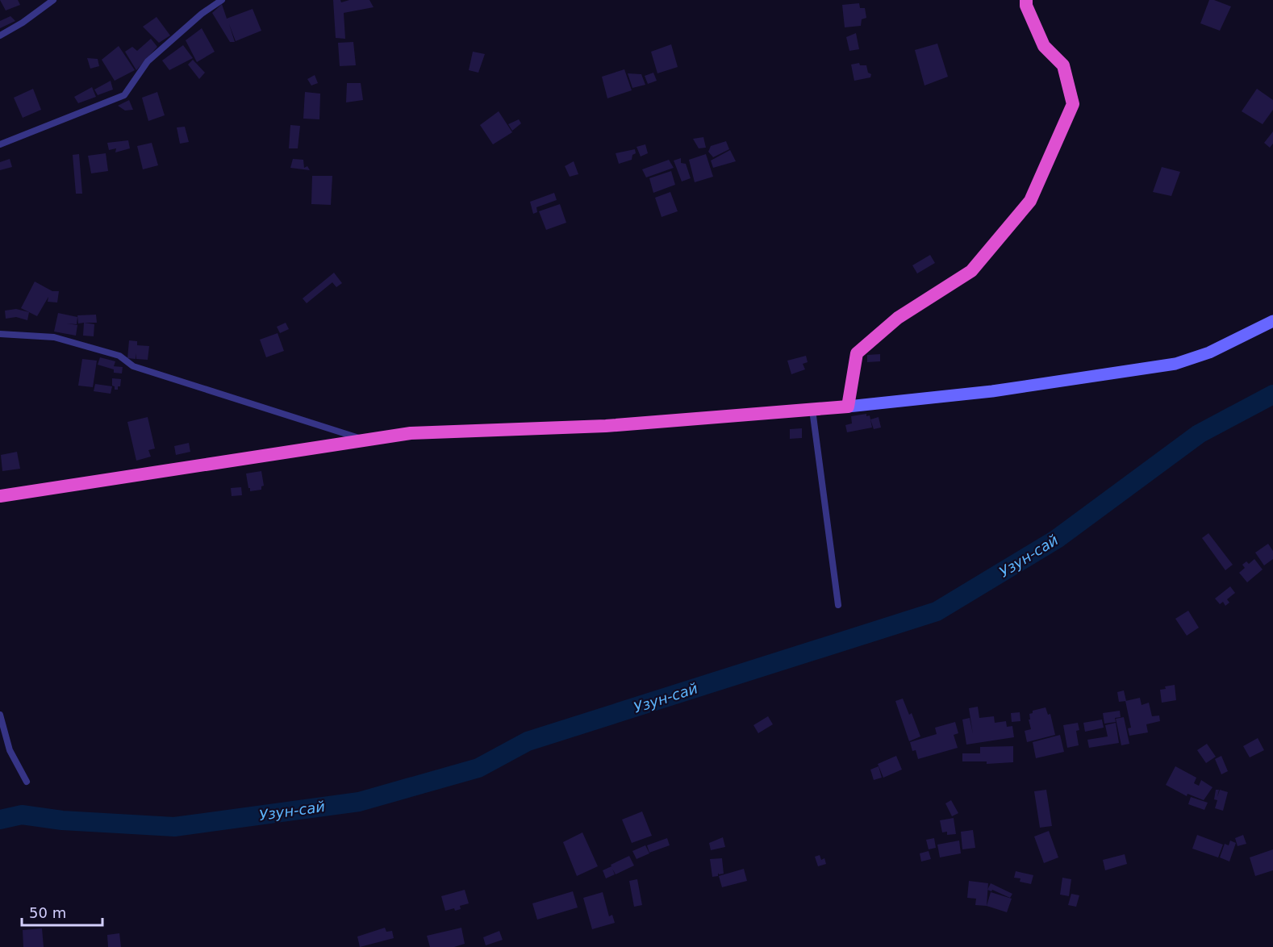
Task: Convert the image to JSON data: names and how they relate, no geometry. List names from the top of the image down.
{
  "water": ["Узун-сай"],
  "scale_bar": "50 m"
}
